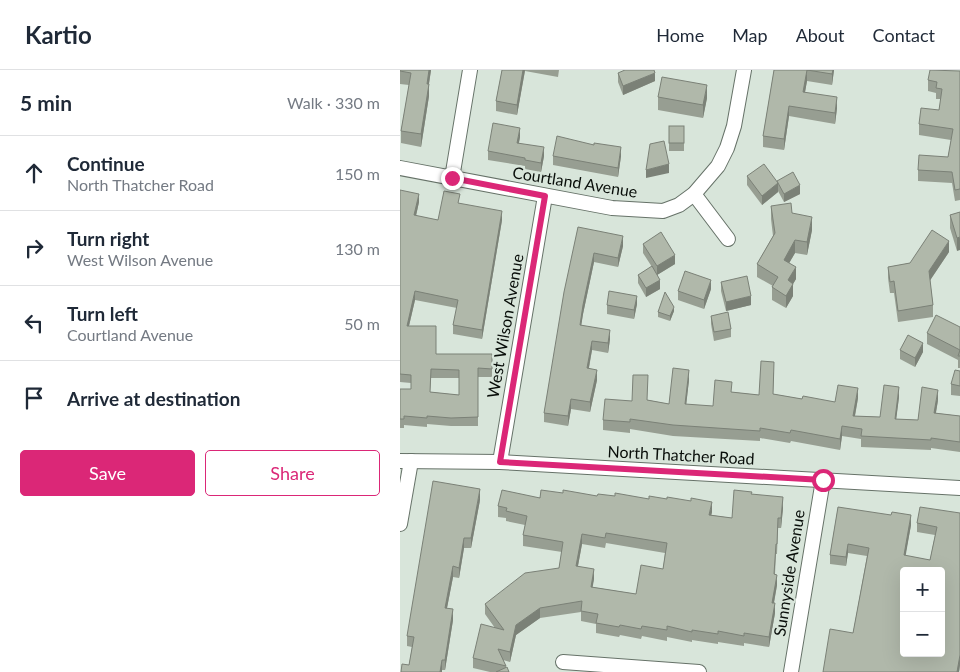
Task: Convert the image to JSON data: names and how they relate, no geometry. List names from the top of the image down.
{
  "streets": {
    "street": [
      "Courtland Avenue",
      "West Wilson Avenue",
      "North Thatcher Road",
      "Sunnyside Avenue"
    ]
  },
  "crossings": [
    ["Courtland Avenue", "West Wilson Avenue"],
    ["West Wilson Avenue", "North Thatcher Road"],
    ["North Thatcher Road", "Sunnyside Avenue"]
  ],
  "page": {
    "header": "Kartio",
    "nav": [
      "Home",
      "Map",
      "About",
      "Contact"
    ],
    "heading": ["5 min", "Walk · 330 m"],
    "list": [
      ["Continue", "North Thatcher Road", "150 m"],
      ["Turn right", "West Wilson Avenue", "130 m"],
      ["Turn left", "Courtland Avenue", "50 m"],
      "Arrive at destination"
    ],
    "buttons": ["Save", "Share"],
    "map_buttons": ["+", "−"]
  }
}
